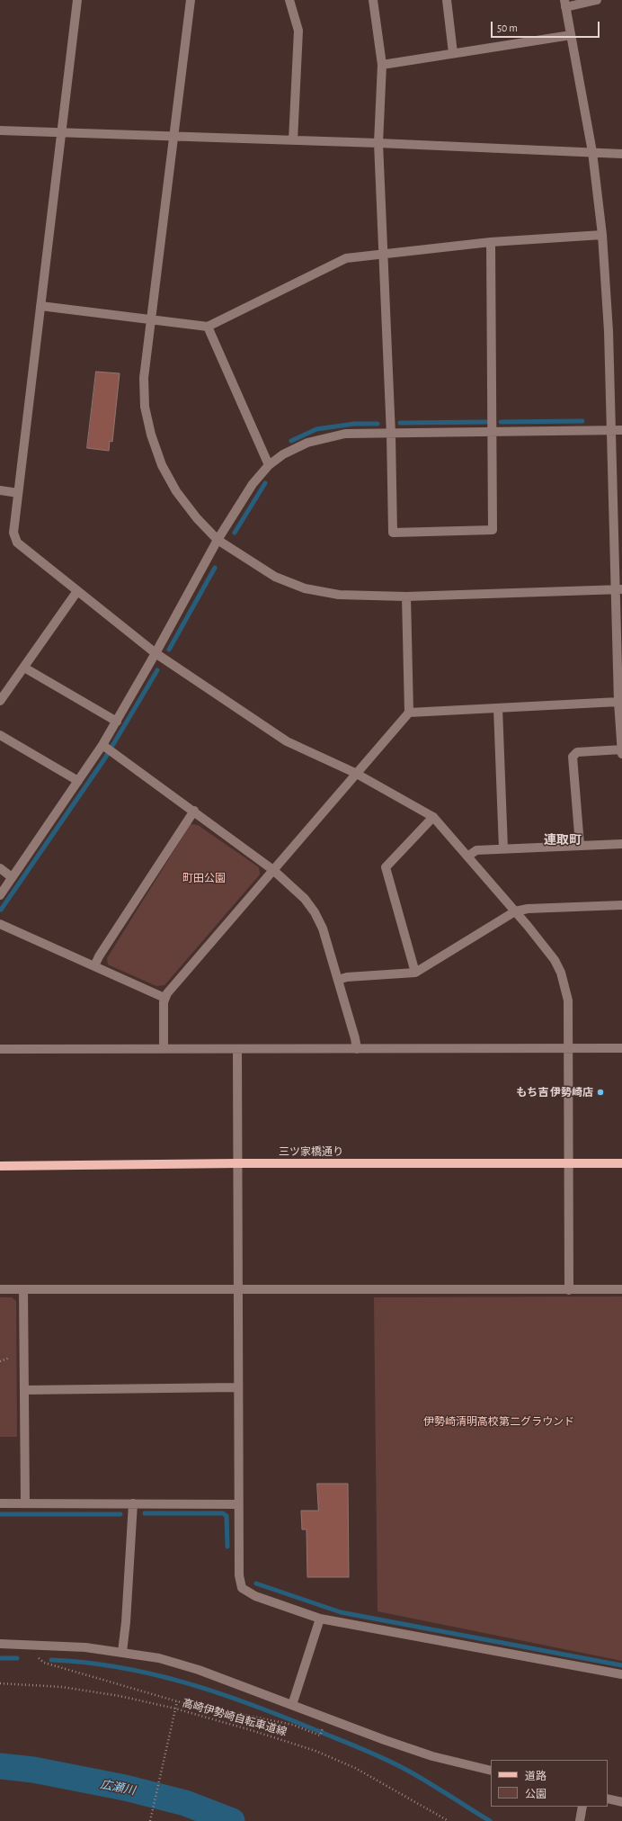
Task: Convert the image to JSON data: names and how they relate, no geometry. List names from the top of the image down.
{
  "streets": {
    "main road": ["三ツ家橋通り"],
    "path": ["高崎伊勢崎自転車道線"]
  },
  "districts": ["連取町"],
  "water": ["広瀬川"],
  "parks": ["町田公園", "伊勢崎清明高校第二グラウンド"],
  "places": ["もち吉 伊勢崎店"],
  "legend": ["道路", "公園"],
  "scale_bar": "50 m"
}
